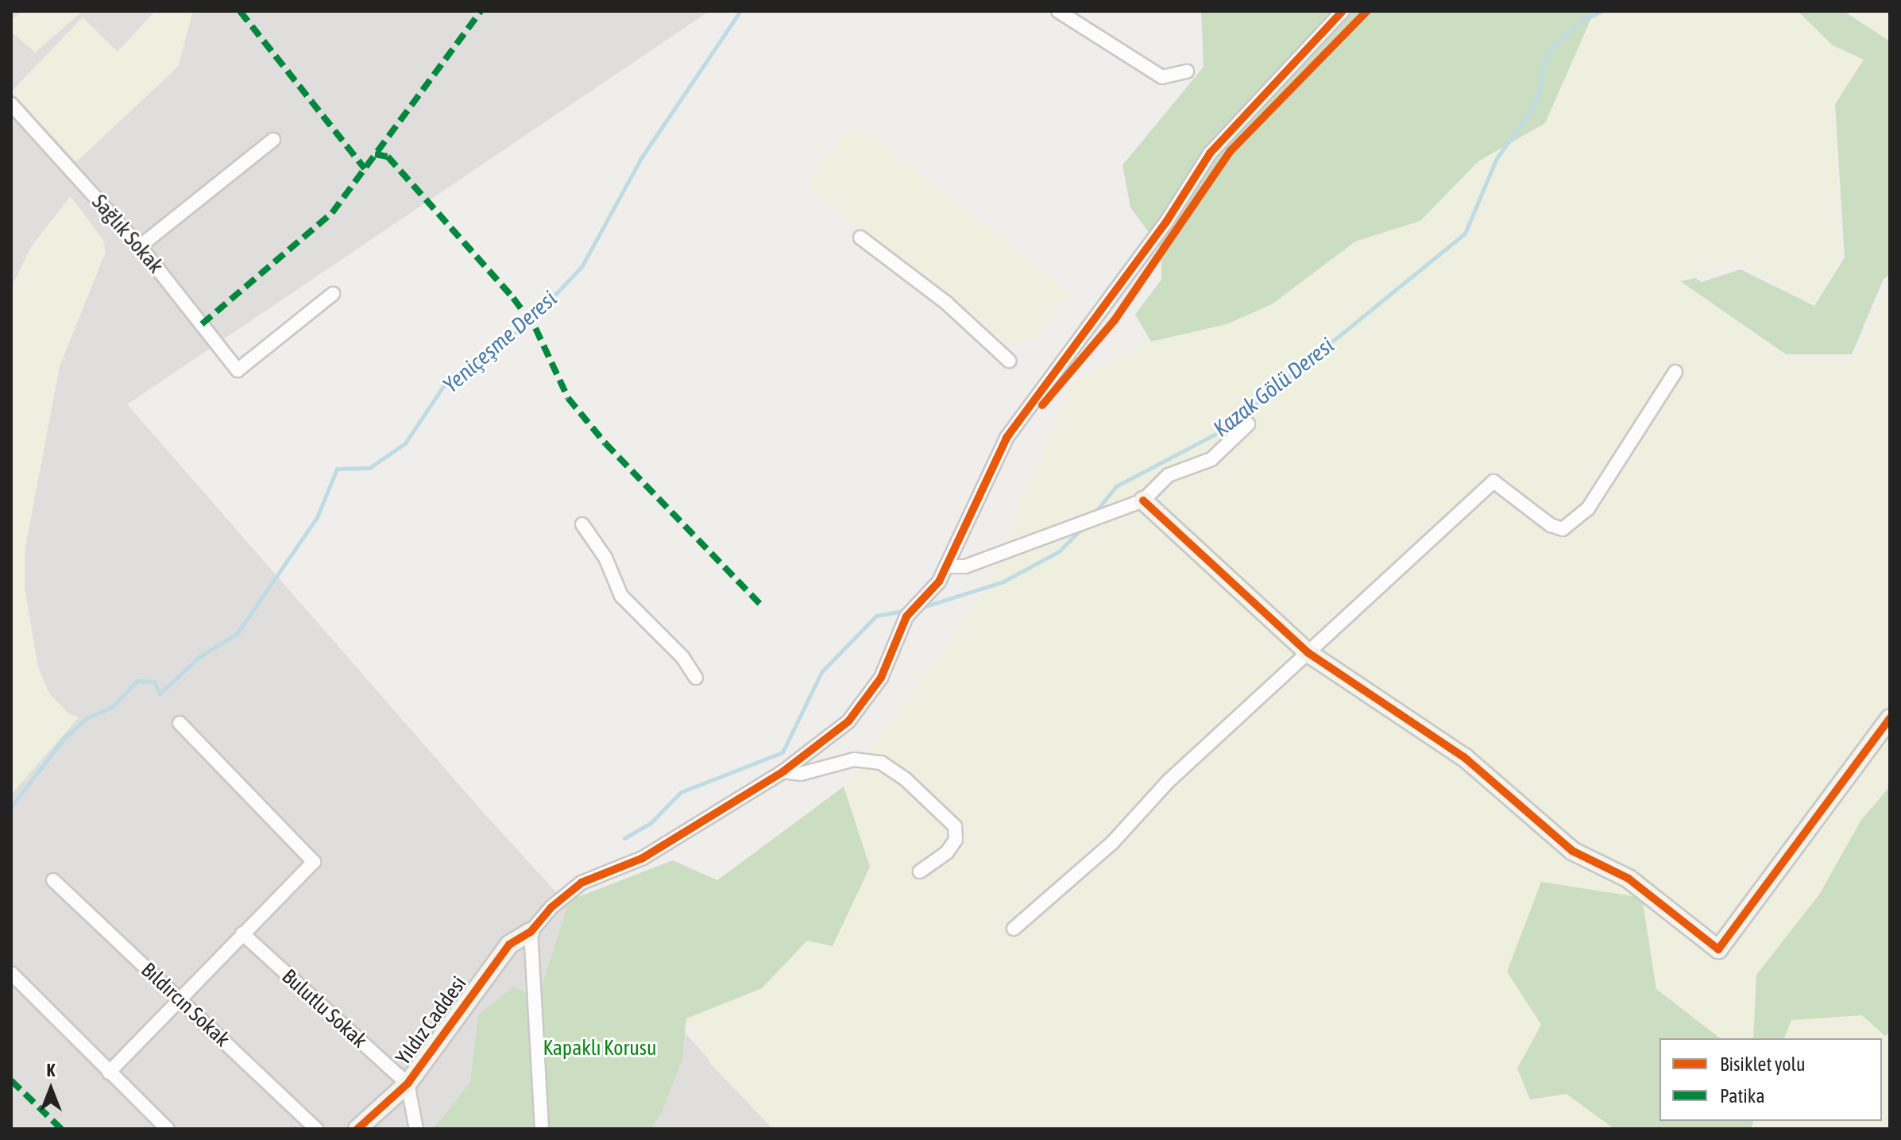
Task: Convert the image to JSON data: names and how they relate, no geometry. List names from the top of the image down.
{
  "streets": {
    "street": [
      "Sağlık Sokak",
      "Bıldırcın Sokak",
      "Bulutlu Sokak",
      "Yıldız Caddesi"
    ]
  },
  "crossings": [
    ["Bulutlu Sokak", "Yıldız Caddesi"]
  ],
  "water": ["Yeniçeşme Deresi", "Kazak Gölü Deresi"],
  "parks": ["Kapaklı Korusu"],
  "legend": ["Bisiklet yolu", "Patika"],
  "north": "top"
}
